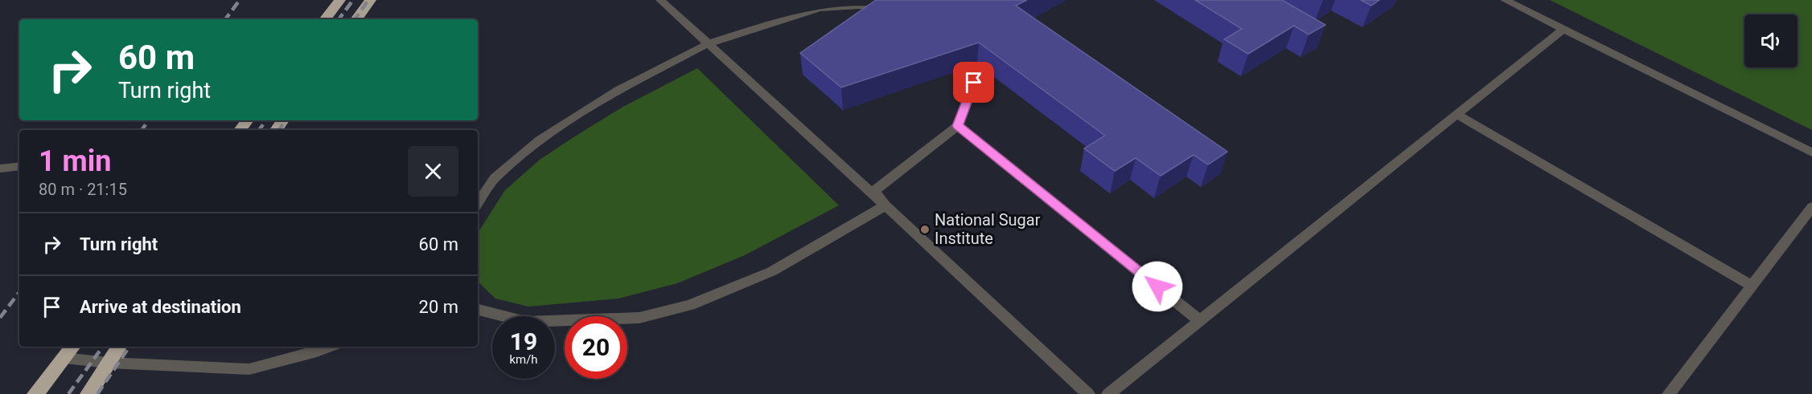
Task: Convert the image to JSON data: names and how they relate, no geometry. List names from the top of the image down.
{
  "places": ["National Sugar Institute"],
  "page": {
    "turn": ["60 m", "Turn right"],
    "heading": ["1 min", "80 m · 21:15"],
    "list": [
      {
        "name": "Turn right",
        "value": "60 m"
      },
      {
        "name": "Arrive at destination",
        "value": "20 m"
      }
    ],
    "speed": "19 km/h",
    "limit": "20"
  }
}
